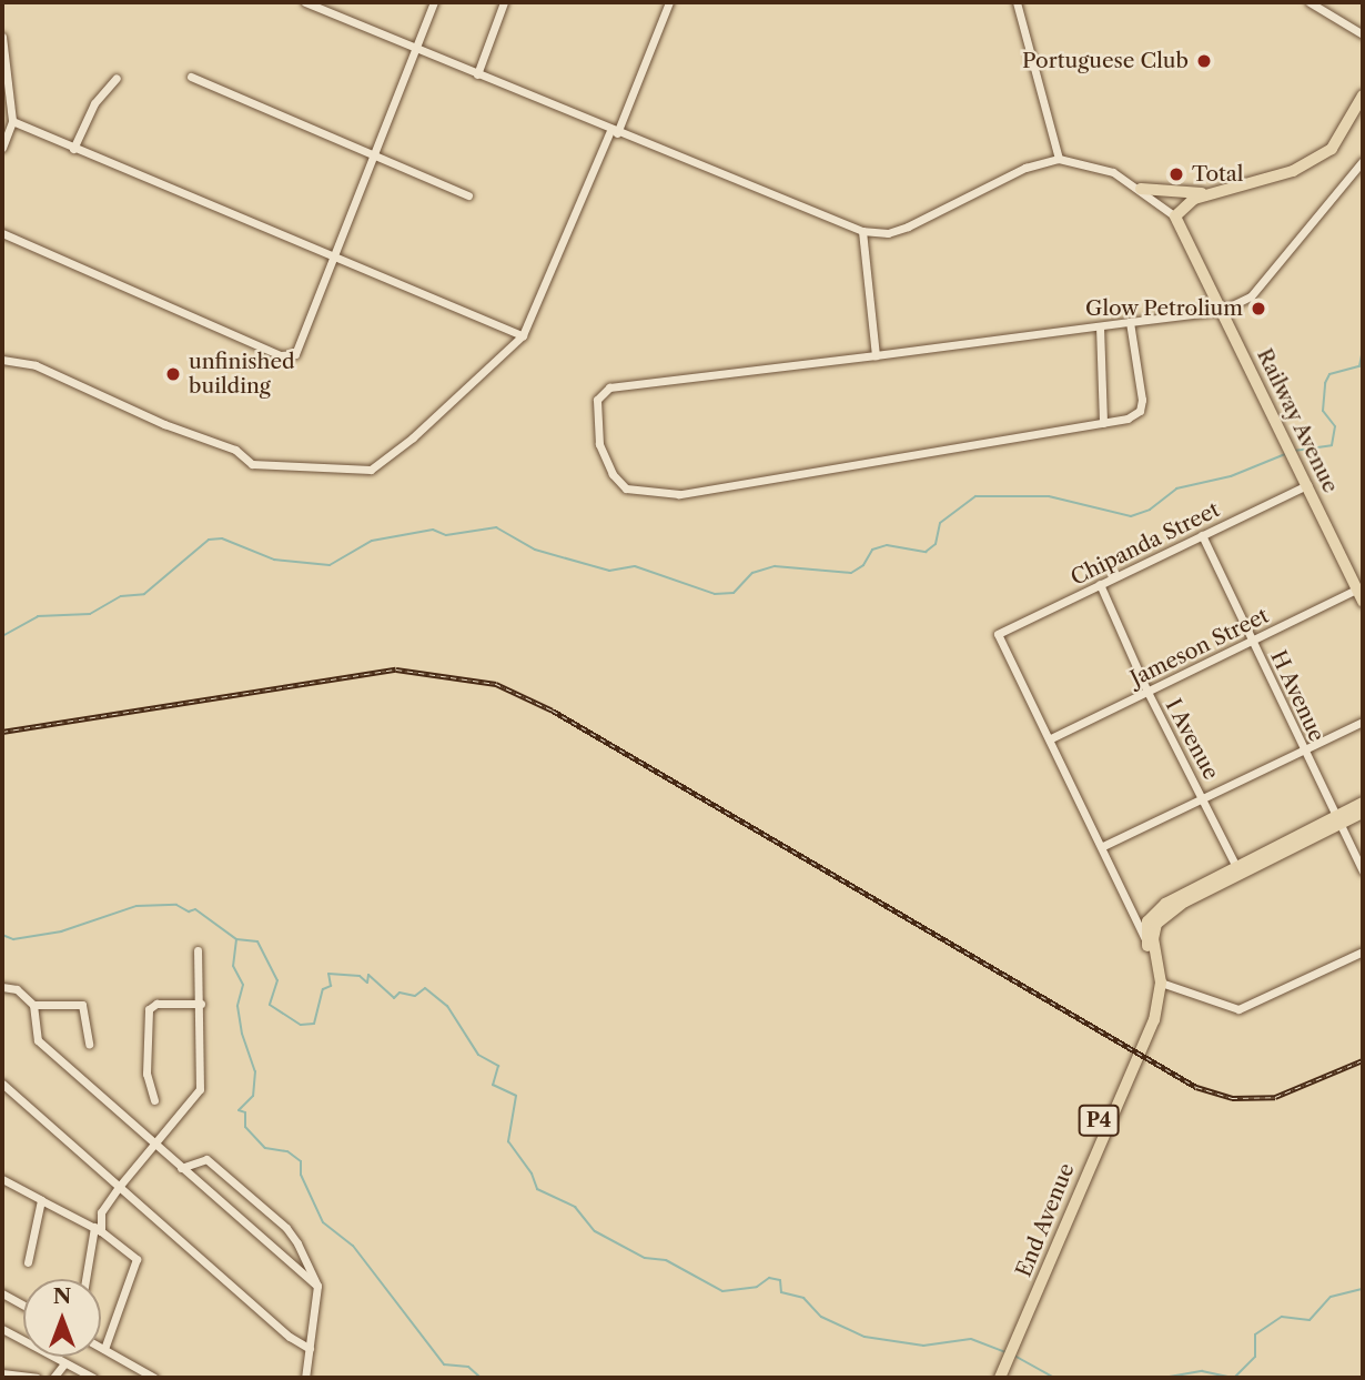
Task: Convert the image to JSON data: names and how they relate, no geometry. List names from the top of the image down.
{
  "streets": {
    "highway": ["P4", "End Avenue"],
    "main road": ["Railway Avenue"],
    "street": [
      "Chipanda Street",
      "Jameson Street",
      "H Avenue",
      "I Avenue"
    ]
  },
  "crossings": [
    ["Railway Avenue", "Chipanda Street"],
    ["Railway Avenue", "Jameson Street"],
    ["Chipanda Street", "H Avenue"],
    ["Chipanda Street", "I Avenue"],
    ["Chipanda Street", "End Avenue"],
    ["Jameson Street", "H Avenue"],
    ["Jameson Street", "I Avenue"],
    ["Jameson Street", "End Avenue"]
  ],
  "places": [
    "Portuguese Club",
    "Total",
    "Glow Petrolium",
    "unfinished building"
  ],
  "north": "top"
}
